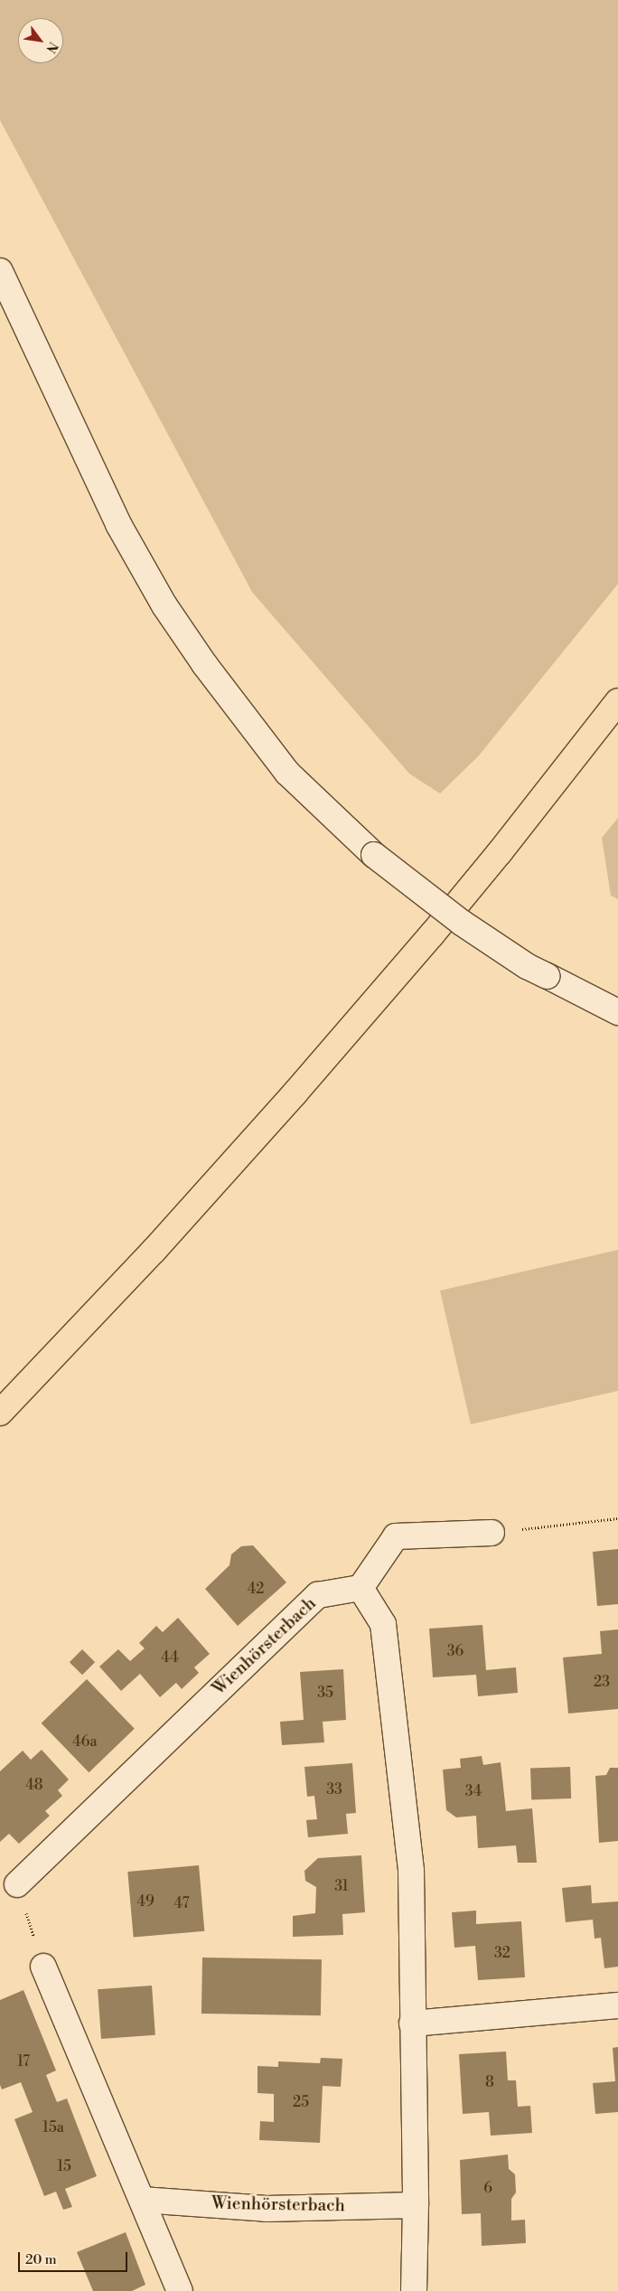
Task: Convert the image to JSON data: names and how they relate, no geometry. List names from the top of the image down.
{
  "streets": {
    "street": ["Wienhörsterbach"]
  },
  "house_numbers": [
    "42",
    "36",
    "44",
    "23",
    "35",
    "46a",
    "48",
    "33",
    "34",
    "31",
    "49",
    "47",
    "32",
    "17",
    "8",
    "25",
    "15a",
    "15",
    "6"
  ],
  "scale_bar": "20 m",
  "north": "bottom right"
}
